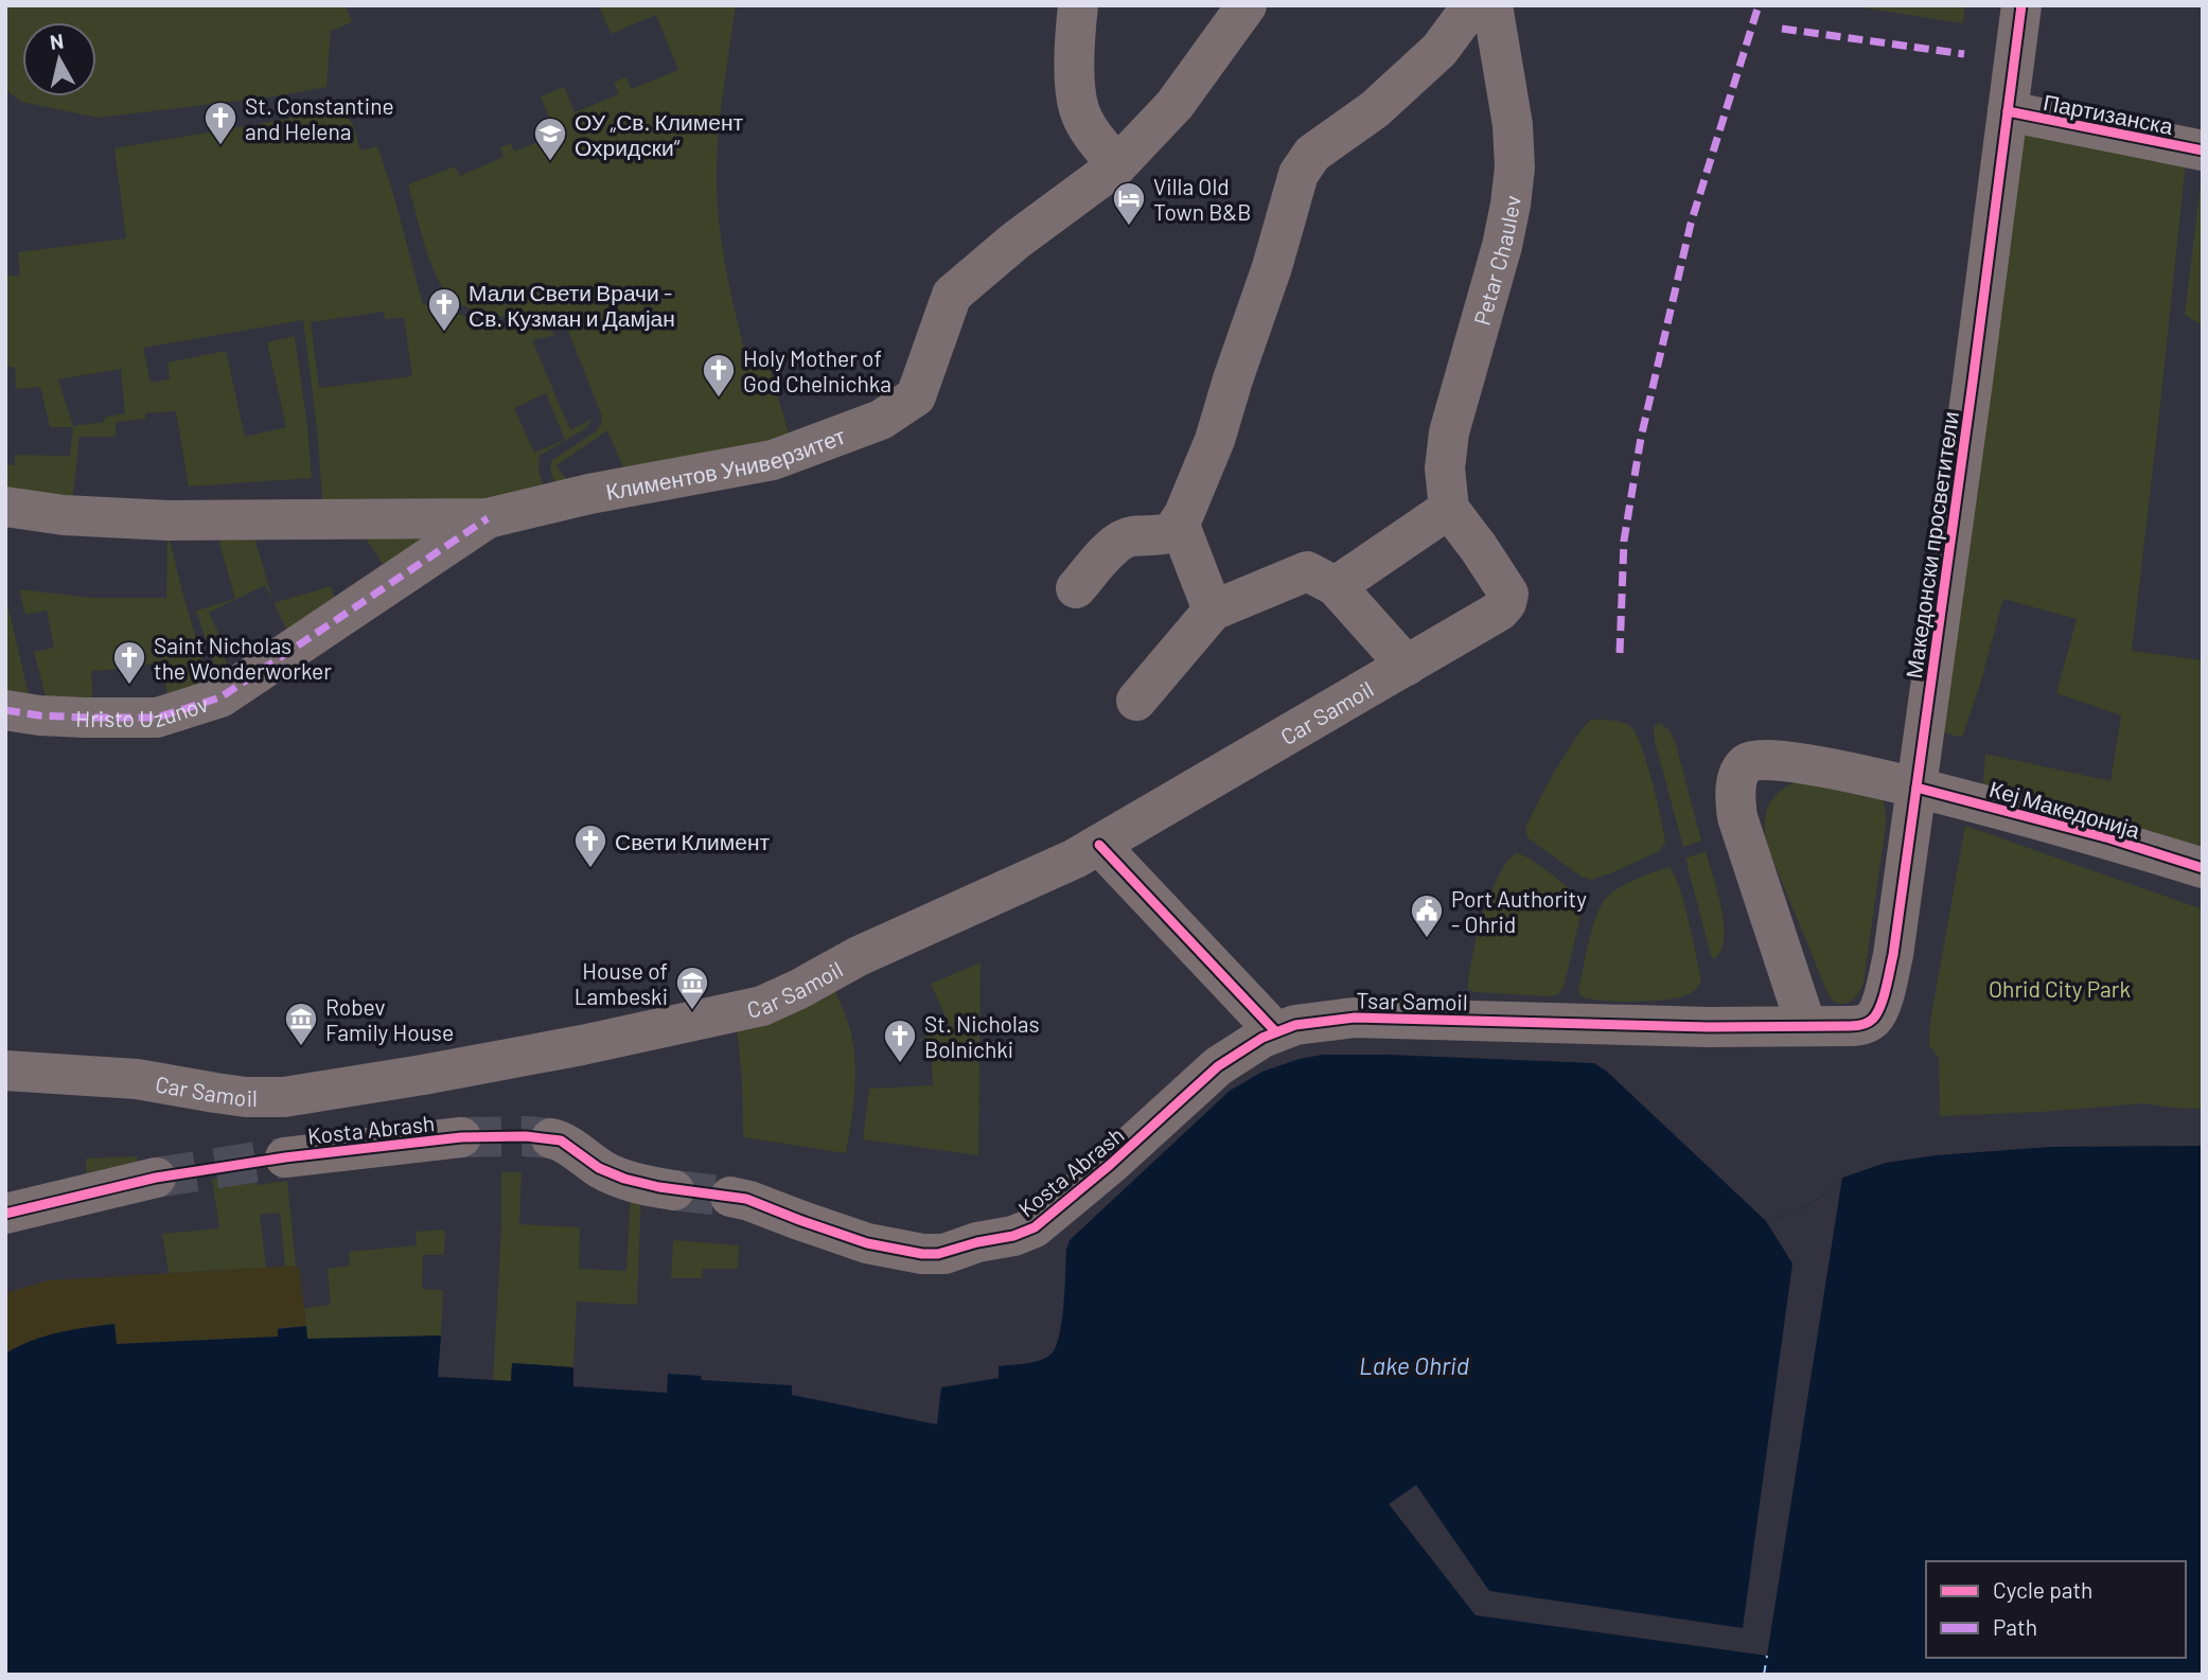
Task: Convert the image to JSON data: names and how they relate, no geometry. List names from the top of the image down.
{
  "streets": {
    "street": [
      "Партизанска",
      "Petar Chaulev",
      "Климентов Универзитет",
      "Македонски просветители",
      "Hristo Uzunov",
      "Car Samoil",
      "Кеј Македонија",
      "Tsar Samoil",
      "Kosta Abrash"
    ]
  },
  "crossings": [
    ["Партизанска", "Македонски просветители"],
    ["Petar Chaulev", "Car Samoil"],
    ["Климентов Универзитет", "Hristo Uzunov"],
    ["Македонски просветители", "Кеј Македонија"],
    ["Македонски просветители", "Tsar Samoil"],
    ["Tsar Samoil", "Kosta Abrash"]
  ],
  "water": ["Lake Ohrid"],
  "parks": ["Ohrid City Park"],
  "places": {
    "church": [
      "St. Constantine and Helena",
      "Мали Свети Врачи - Св. Кузман и Дамјан",
      "Holy Mother of God Chelnichka",
      "Saint Nicholas the Wonderworker",
      "Свети Климент",
      "St. Nicholas Bolnichki"
    ],
    "school or university": ["ОУ „Св. Климент Охридски“"],
    "hotel": ["Villa Old Town B&B"],
    "public building": ["Port Authority - Ohrid"],
    "museum": ["House of Lambeski", "Robev Family House"]
  },
  "legend": ["Cycle path", "Path"],
  "north": "top"
}
